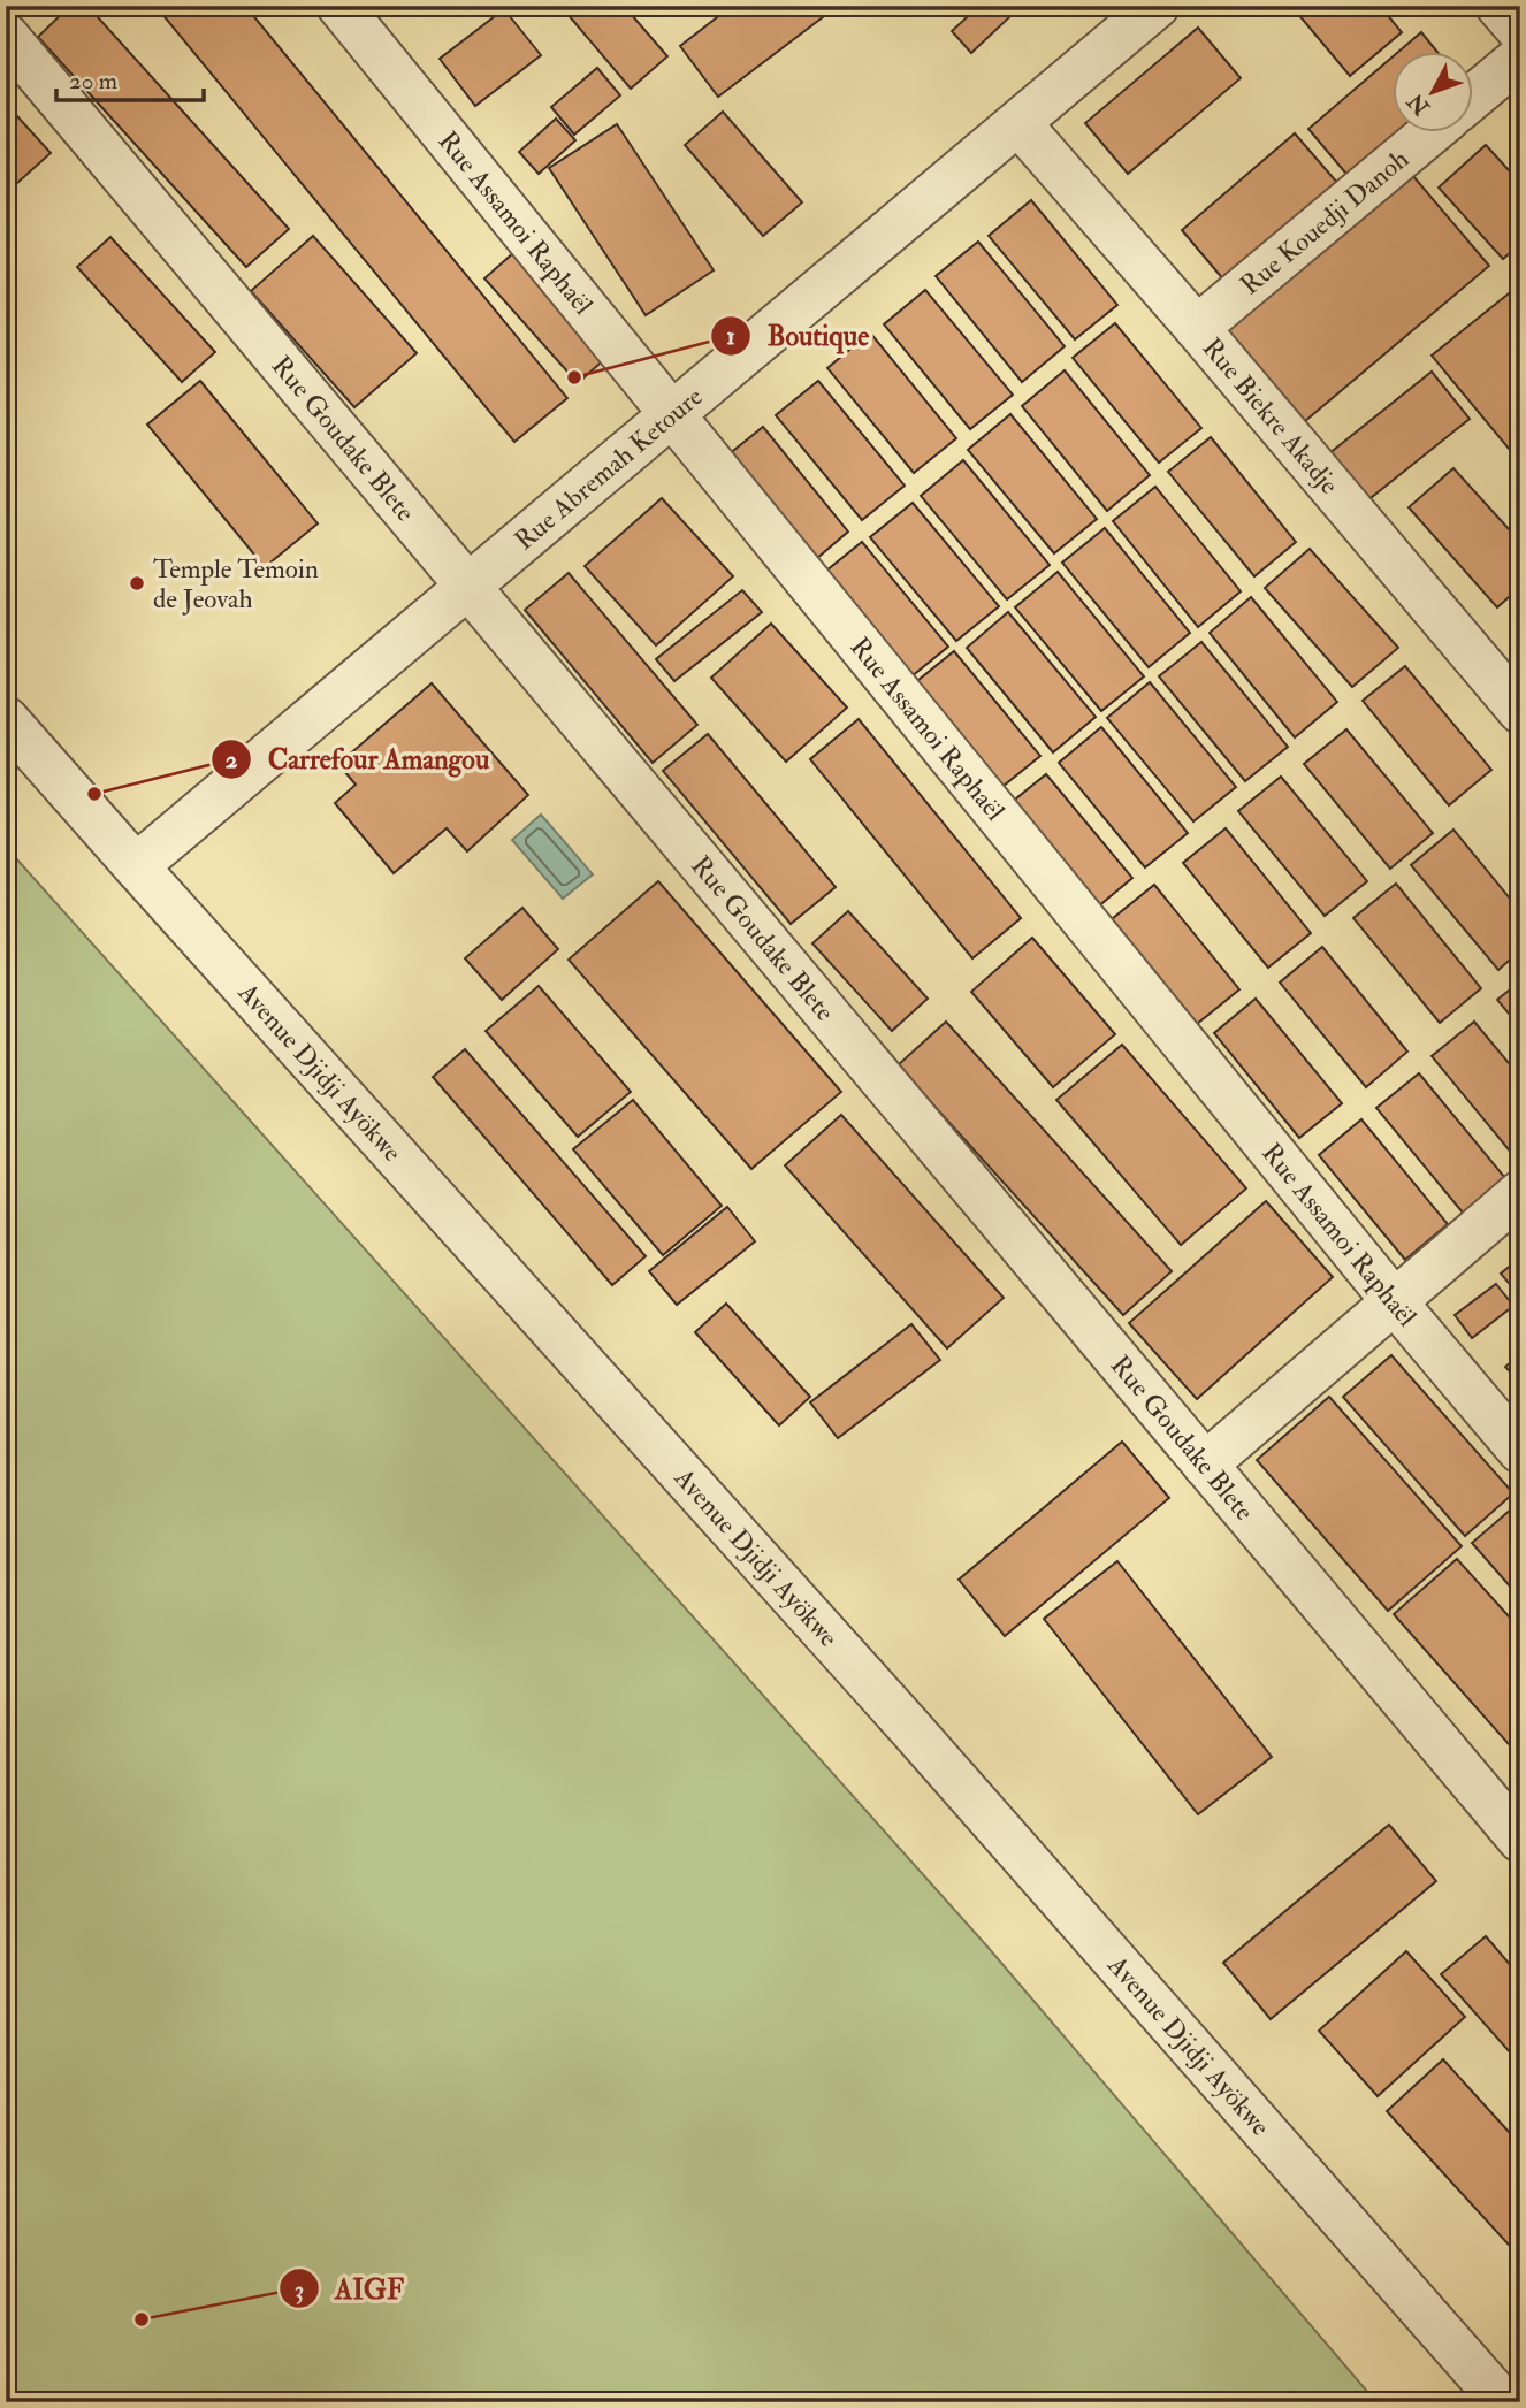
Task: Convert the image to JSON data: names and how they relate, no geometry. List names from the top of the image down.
{
  "streets": {
    "street": [
      "Rue Kouedji Danoh",
      "Rue Assamoi Raphaël",
      "Rue Biekre Akadje",
      "Rue Goudake Blete",
      "Rue Abremah Ketoure",
      "Avenue Djidji Ayökwe"
    ]
  },
  "crossings": [
    ["Rue Kouedji Danoh", "Rue Biekre Akadje"],
    ["Rue Assamoi Raphaël", "Rue Abremah Ketoure"],
    ["Rue Biekre Akadje", "Rue Abremah Ketoure"],
    ["Rue Goudake Blete", "Rue Abremah Ketoure"],
    ["Rue Abremah Ketoure", "Avenue Djidji Ayökwe"]
  ],
  "places": [
    "Boutique",
    "Temple Temoin de Jeovah",
    "Carrefour Amangou",
    "AIGF"
  ],
  "scale_bar": "20 m",
  "north": "bottom left"
}
